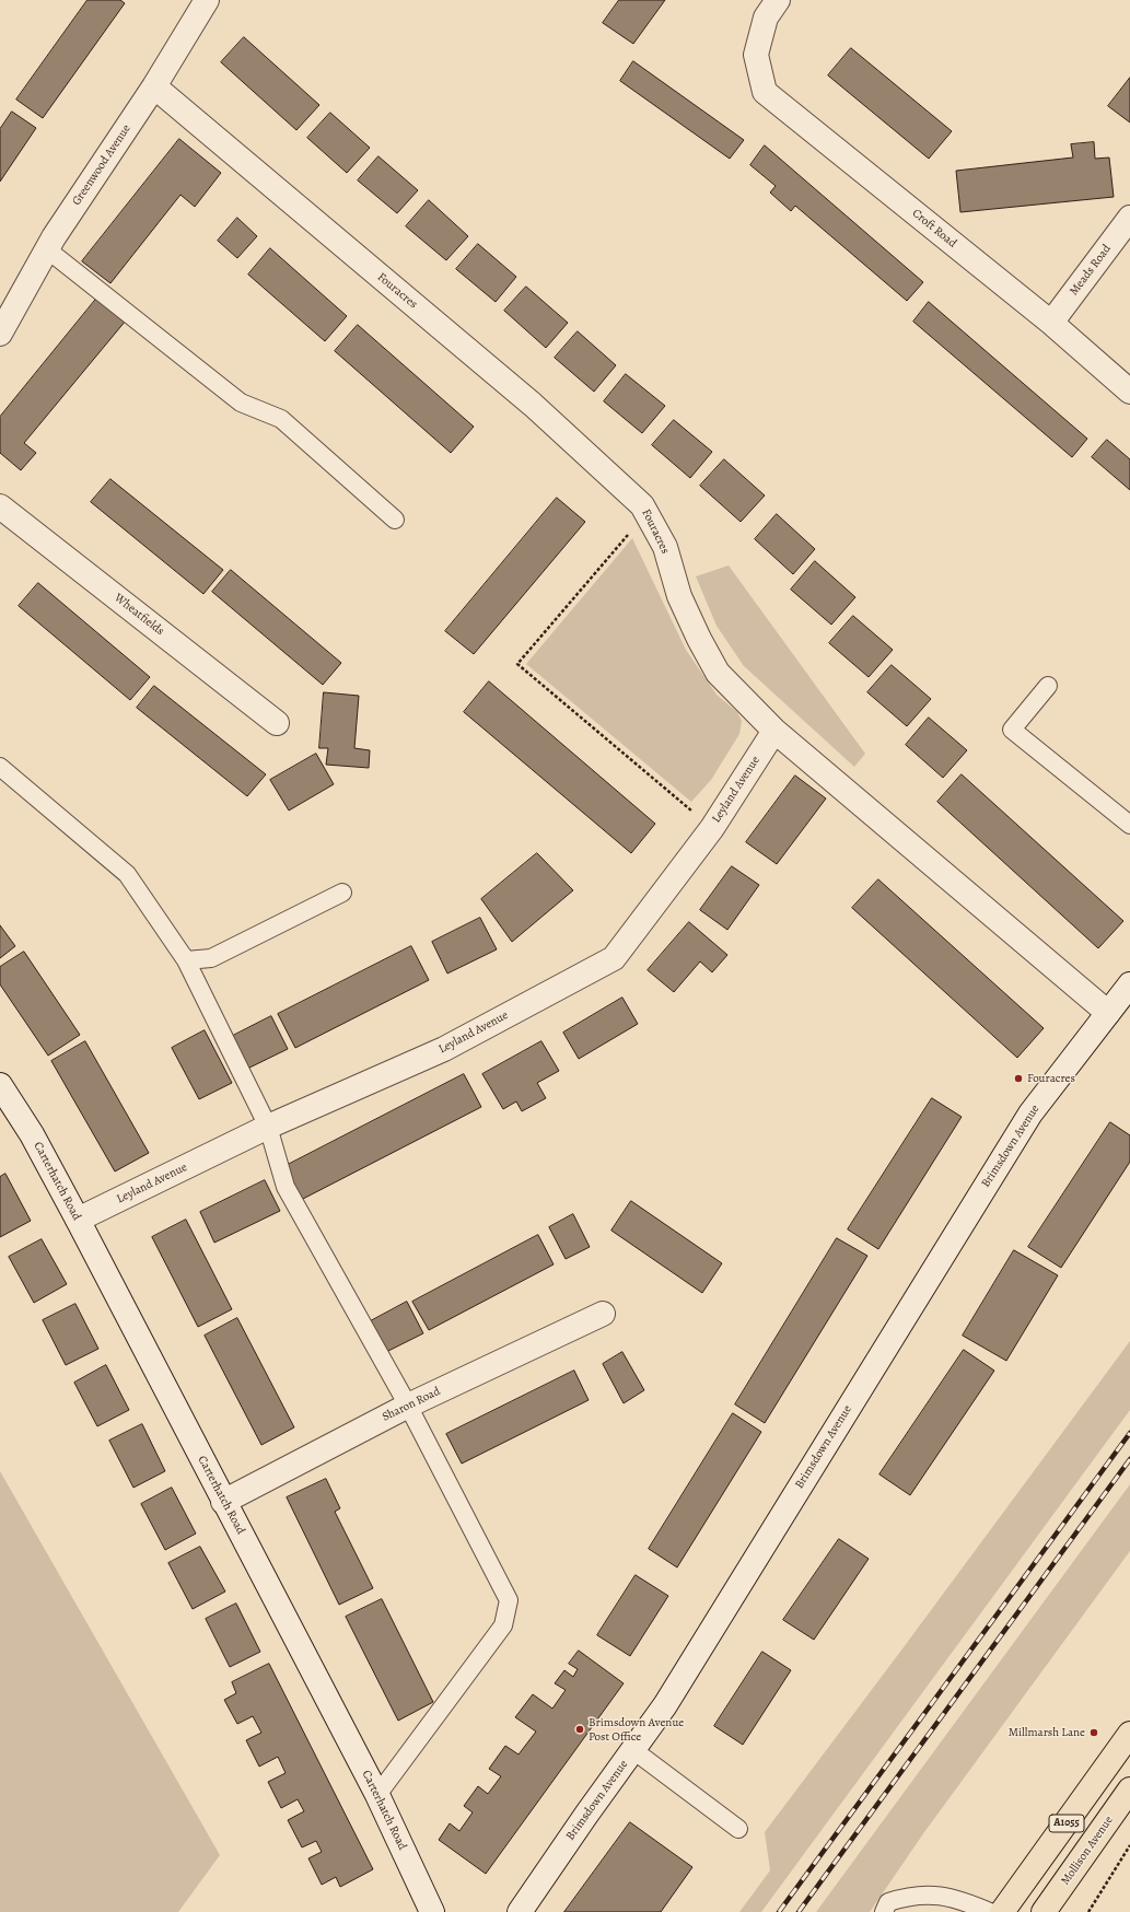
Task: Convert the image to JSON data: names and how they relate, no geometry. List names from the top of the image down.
{
  "streets": {
    "main road": ["A1055", "Mollison Avenue"],
    "street": [
      "Greenwood Avenue",
      "Croft Road",
      "Meads Road",
      "Fouracres",
      "Wheatfields",
      "Leyland Avenue",
      "Brimsdown Avenue",
      "Carterhatch Road",
      "Sharon Road"
    ]
  },
  "crossings": [
    ["Greenwood Avenue", "Fouracres"],
    ["Croft Road", "Meads Road"],
    ["Fouracres", "Leyland Avenue"],
    ["Fouracres", "Brimsdown Avenue"],
    ["Leyland Avenue", "Carterhatch Road"],
    ["Carterhatch Road", "Sharon Road"]
  ],
  "places": ["Fouracres", "Brimsdown Avenue Post Office", "Millmarsh Lane"]
}
